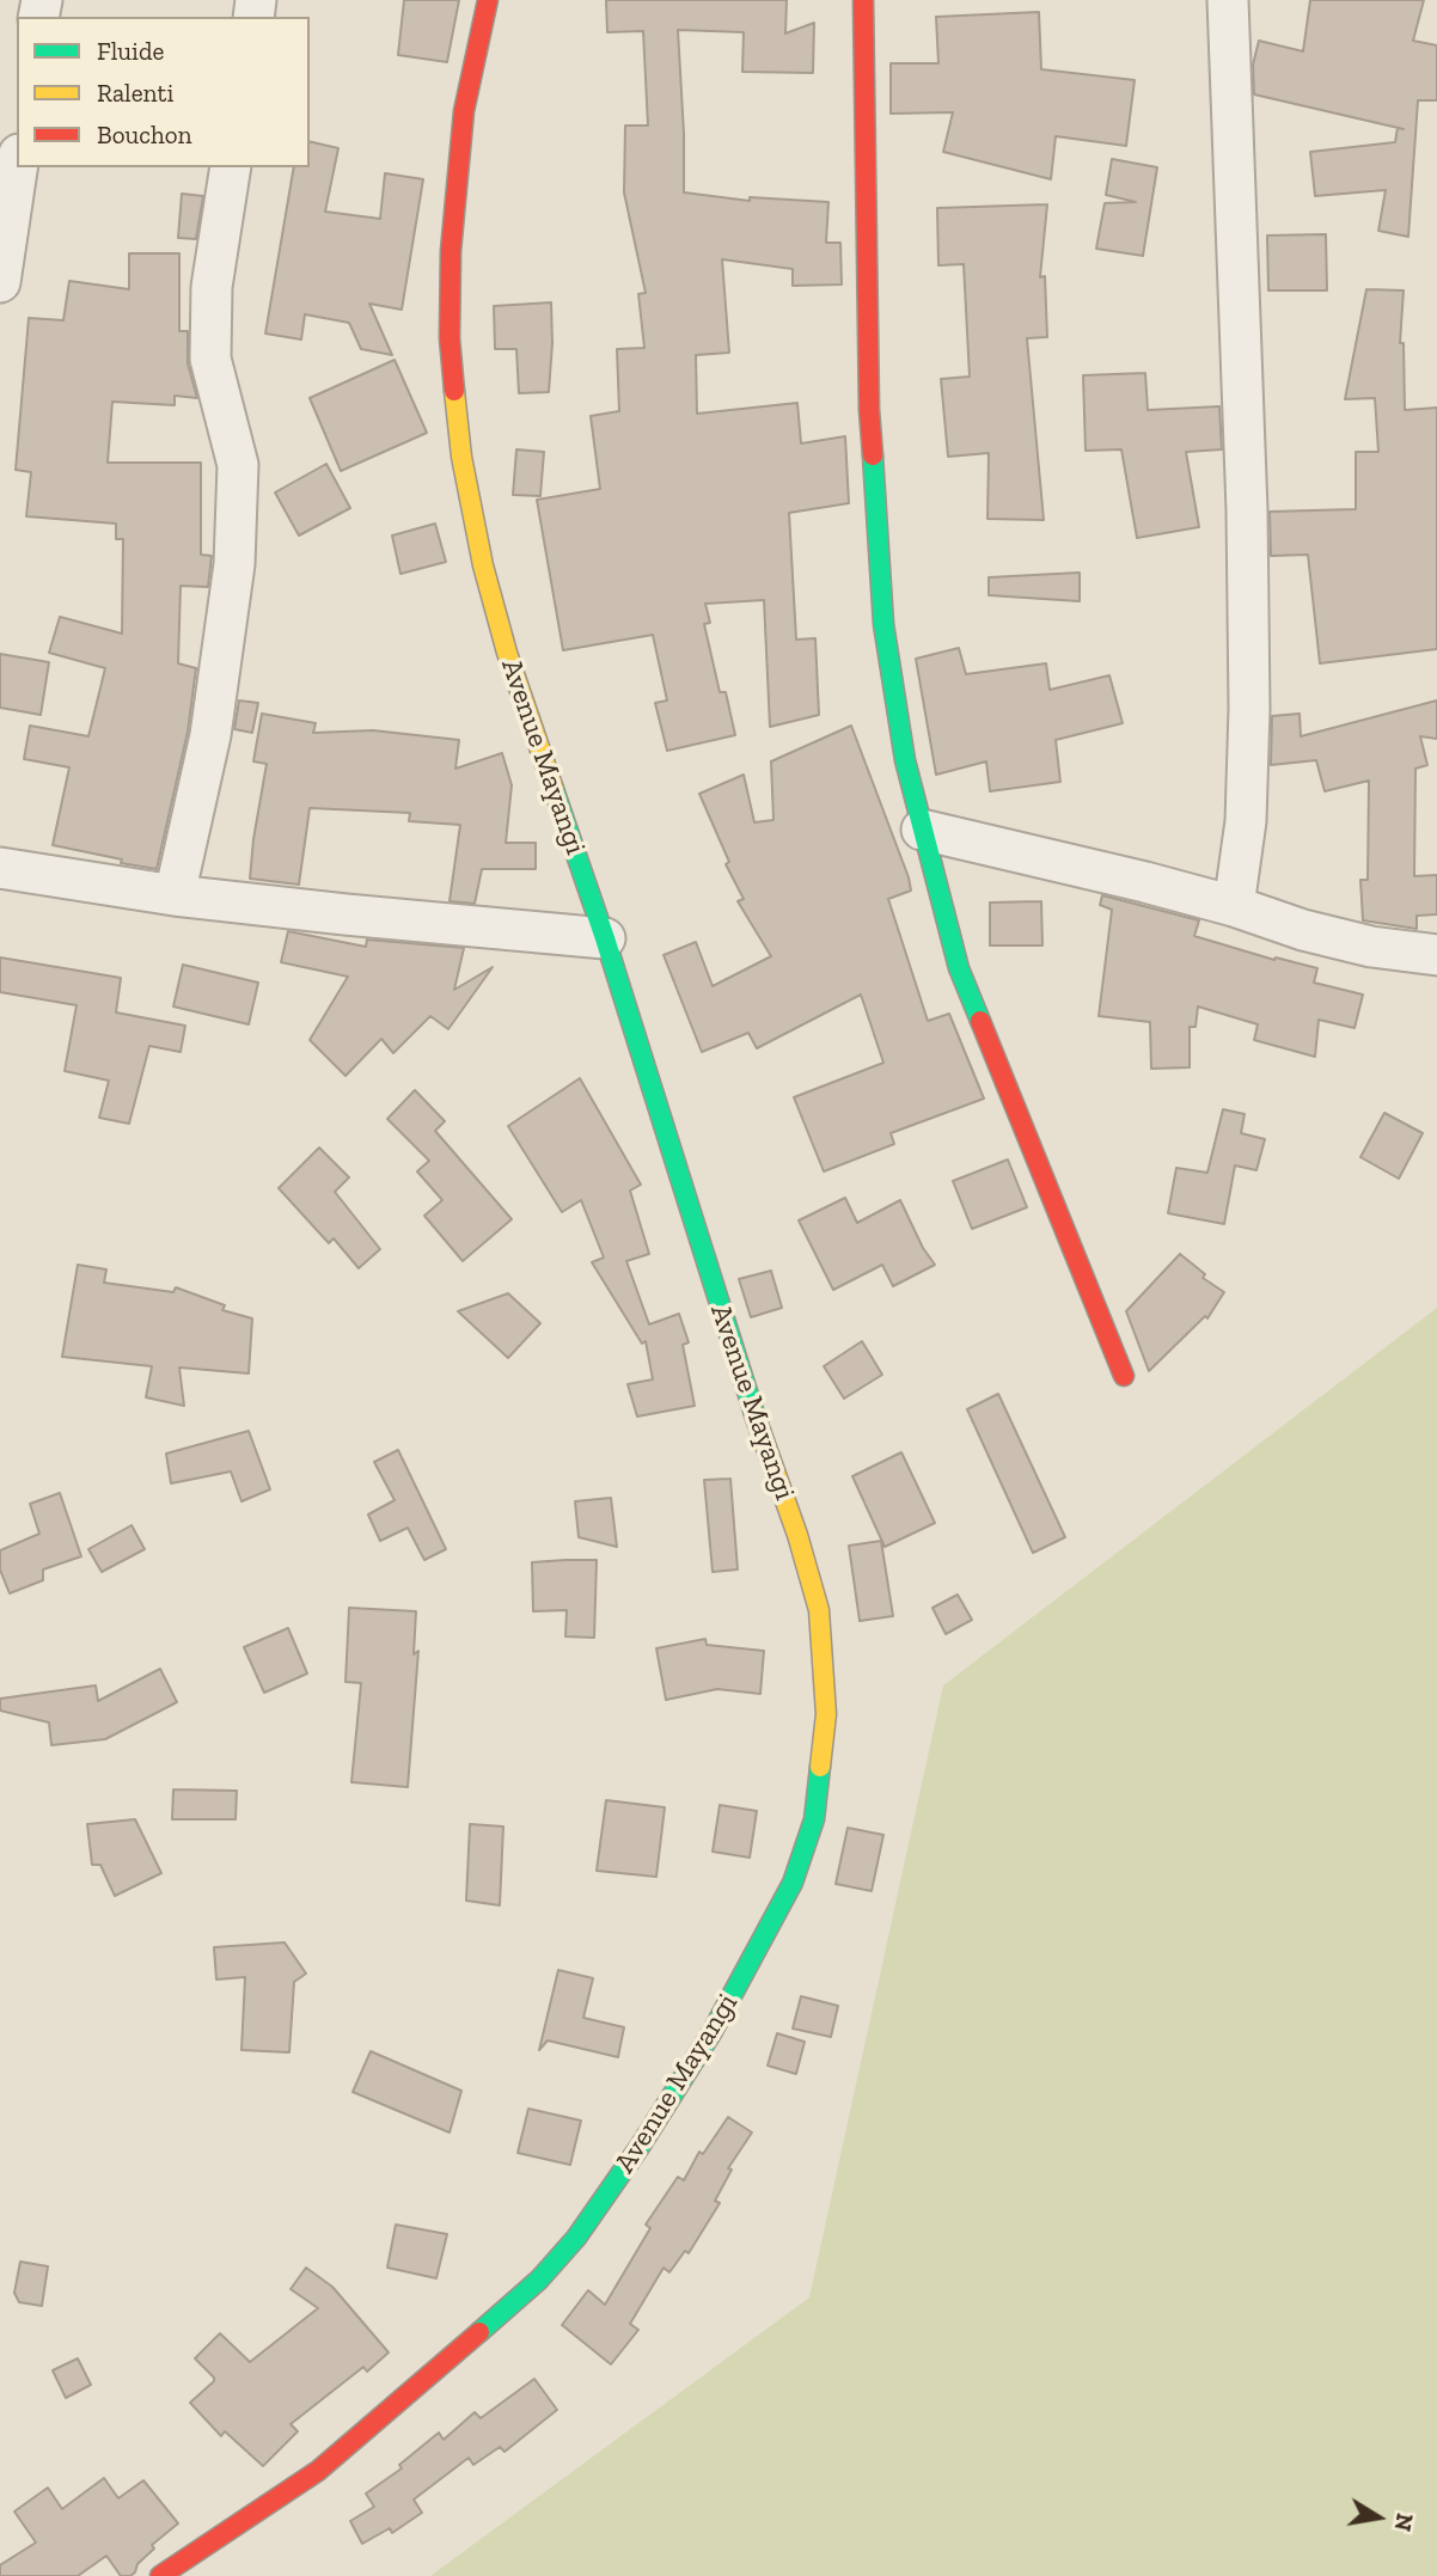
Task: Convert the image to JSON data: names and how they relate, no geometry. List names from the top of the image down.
{
  "streets": {
    "street": ["Avenue Mayangi"]
  },
  "legend": ["Fluide", "Ralenti", "Bouchon"],
  "north": "right"
}
